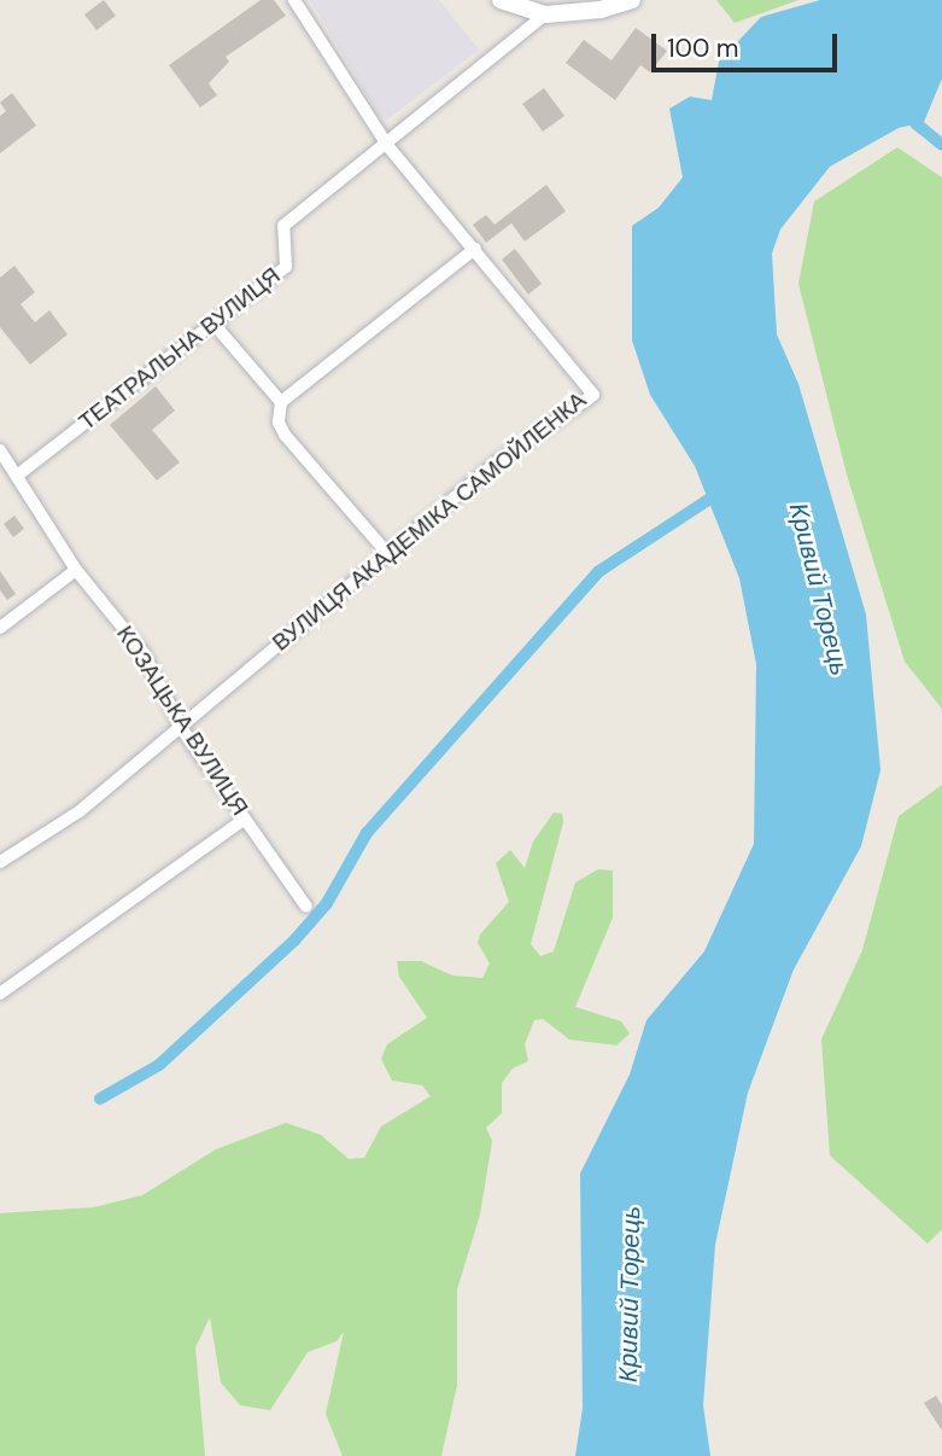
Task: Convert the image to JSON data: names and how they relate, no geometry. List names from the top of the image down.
{
  "streets": {
    "street": ["ТЕАТРАЛЬНА ВУЛИЦЯ", "ВУЛИЦЯ АКАДЕМІКА САМОЙЛЕНКА", "КОЗАЦЬКА ВУЛИЦЯ"]
  },
  "crossings": [
    ["ТЕАТРАЛЬНА ВУЛИЦЯ", "ВУЛИЦЯ АКАДЕМІКА САМОЙЛЕНКА"],
    ["ТЕАТРАЛЬНА ВУЛИЦЯ", "КОЗАЦЬКА ВУЛИЦЯ"],
    ["ВУЛИЦЯ АКАДЕМІКА САМОЙЛЕНКА", "КОЗАЦЬКА ВУЛИЦЯ"]
  ],
  "water": ["Кривий Торець"],
  "scale_bar": "100 m"
}
